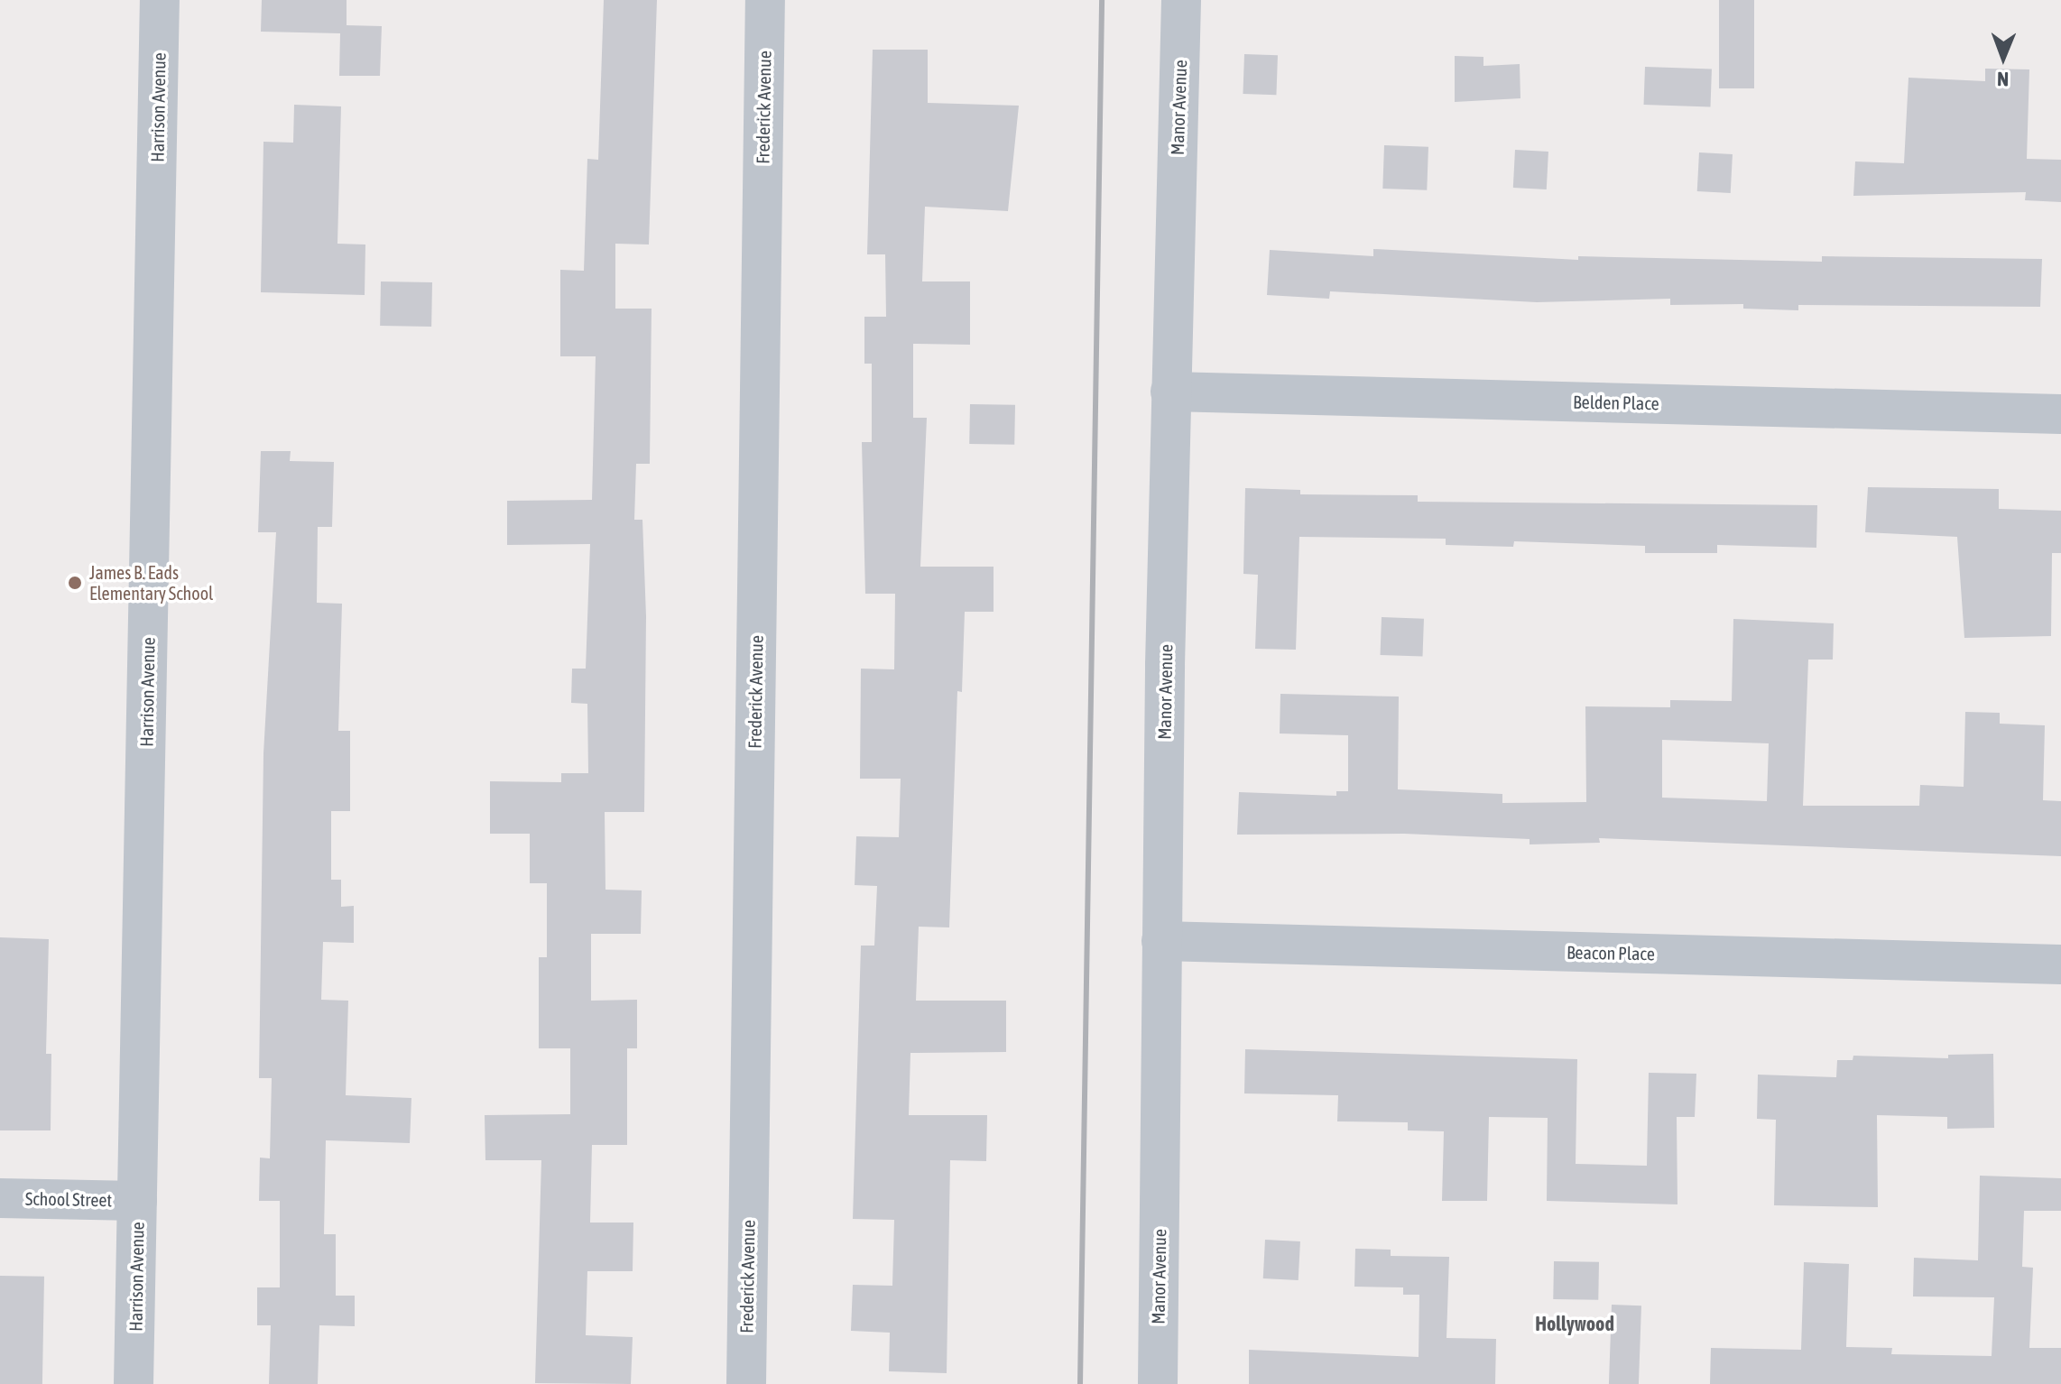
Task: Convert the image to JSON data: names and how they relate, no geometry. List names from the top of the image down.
{
  "streets": {
    "street": [
      "Harrison Avenue",
      "Frederick Avenue",
      "Manor Avenue",
      "Belden Place",
      "Beacon Place",
      "School Street"
    ]
  },
  "crossings": [
    ["Harrison Avenue", "School Street"],
    ["Manor Avenue", "Belden Place"],
    ["Manor Avenue", "Beacon Place"]
  ],
  "districts": ["Hollywood"],
  "places": ["James B. Eads Elementary School"],
  "north": "bottom"
}
